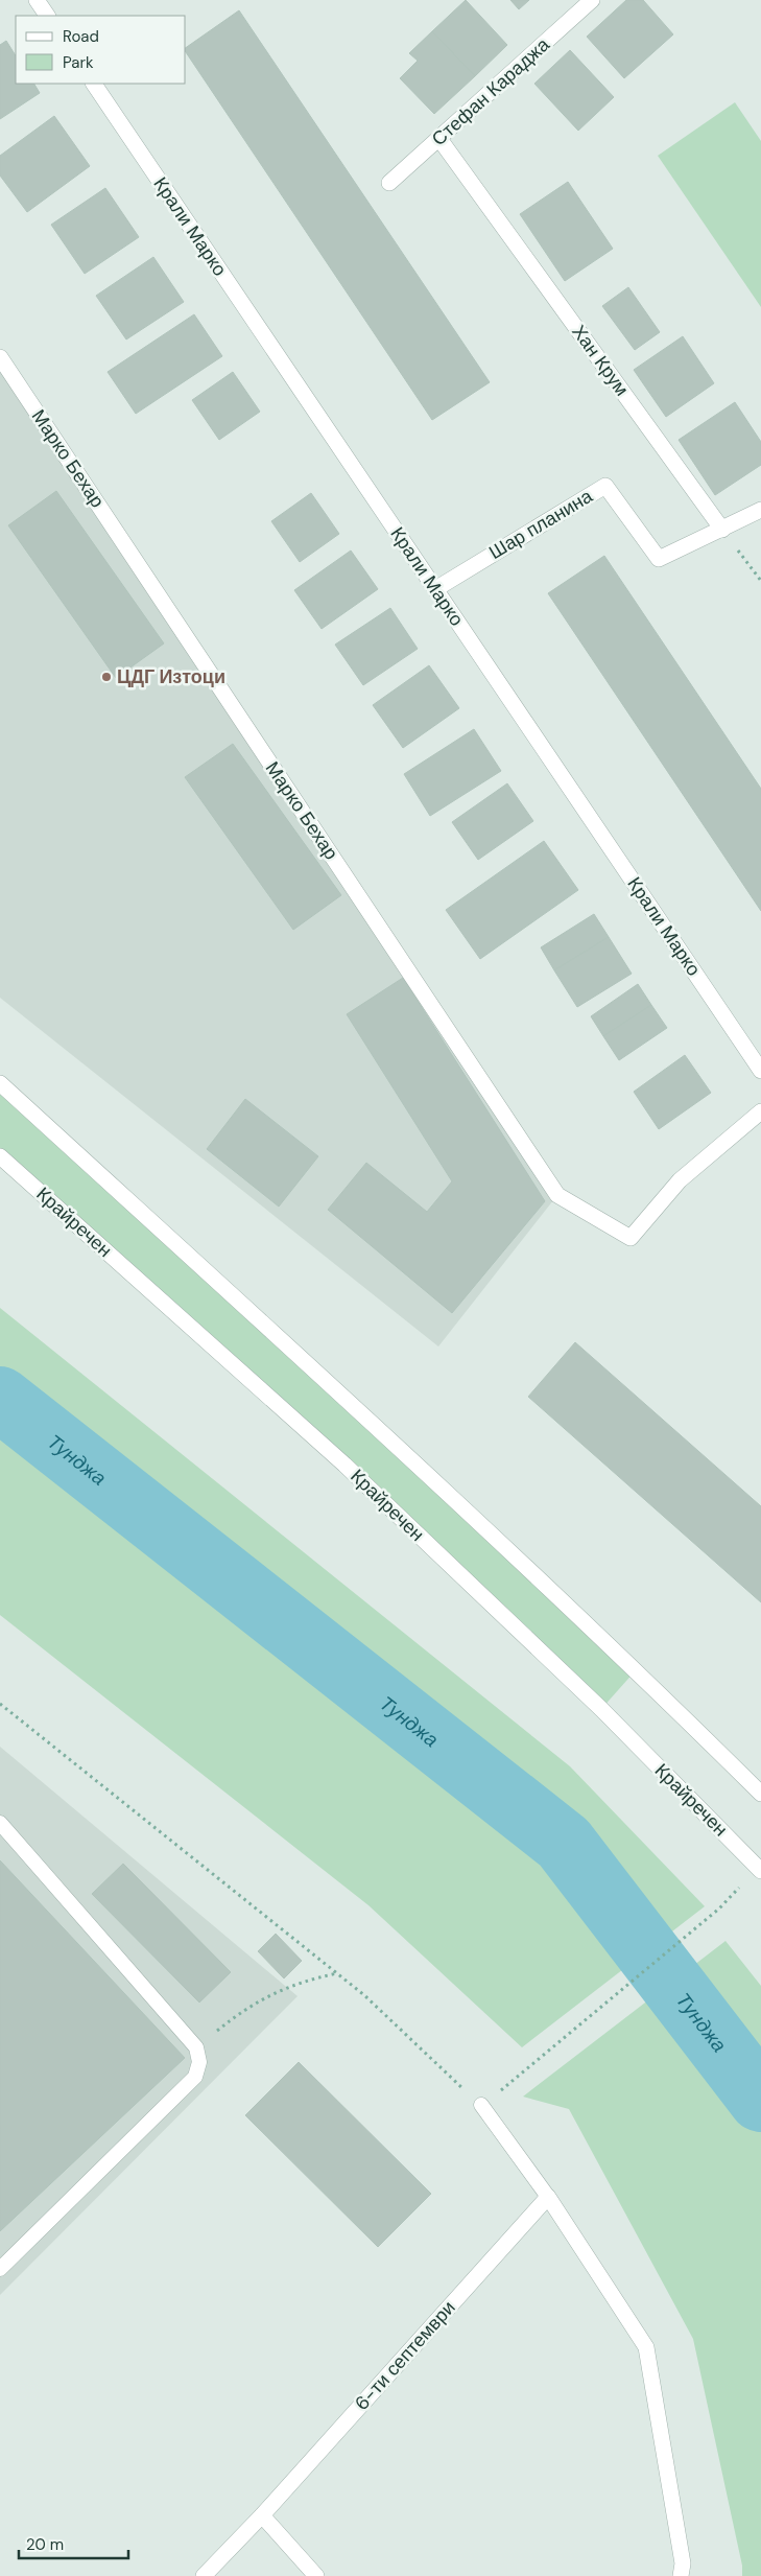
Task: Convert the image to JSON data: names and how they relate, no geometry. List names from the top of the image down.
{
  "streets": {
    "street": [
      "Стефан Караджа",
      "Крали Марко",
      "Хан Крум",
      "Марко Бехар",
      "Шар планина",
      "Крайречен",
      "6-ти септември"
    ]
  },
  "crossings": [
    ["Стефан Караджа", "Хан Крум"],
    ["Крали Марко", "Шар планина"],
    ["Хан Крум", "Шар планина"]
  ],
  "water": ["Тунджа"],
  "places": ["ЦДГ Изтоци"],
  "legend": ["Road", "Park"],
  "scale_bar": "20 m"
}
